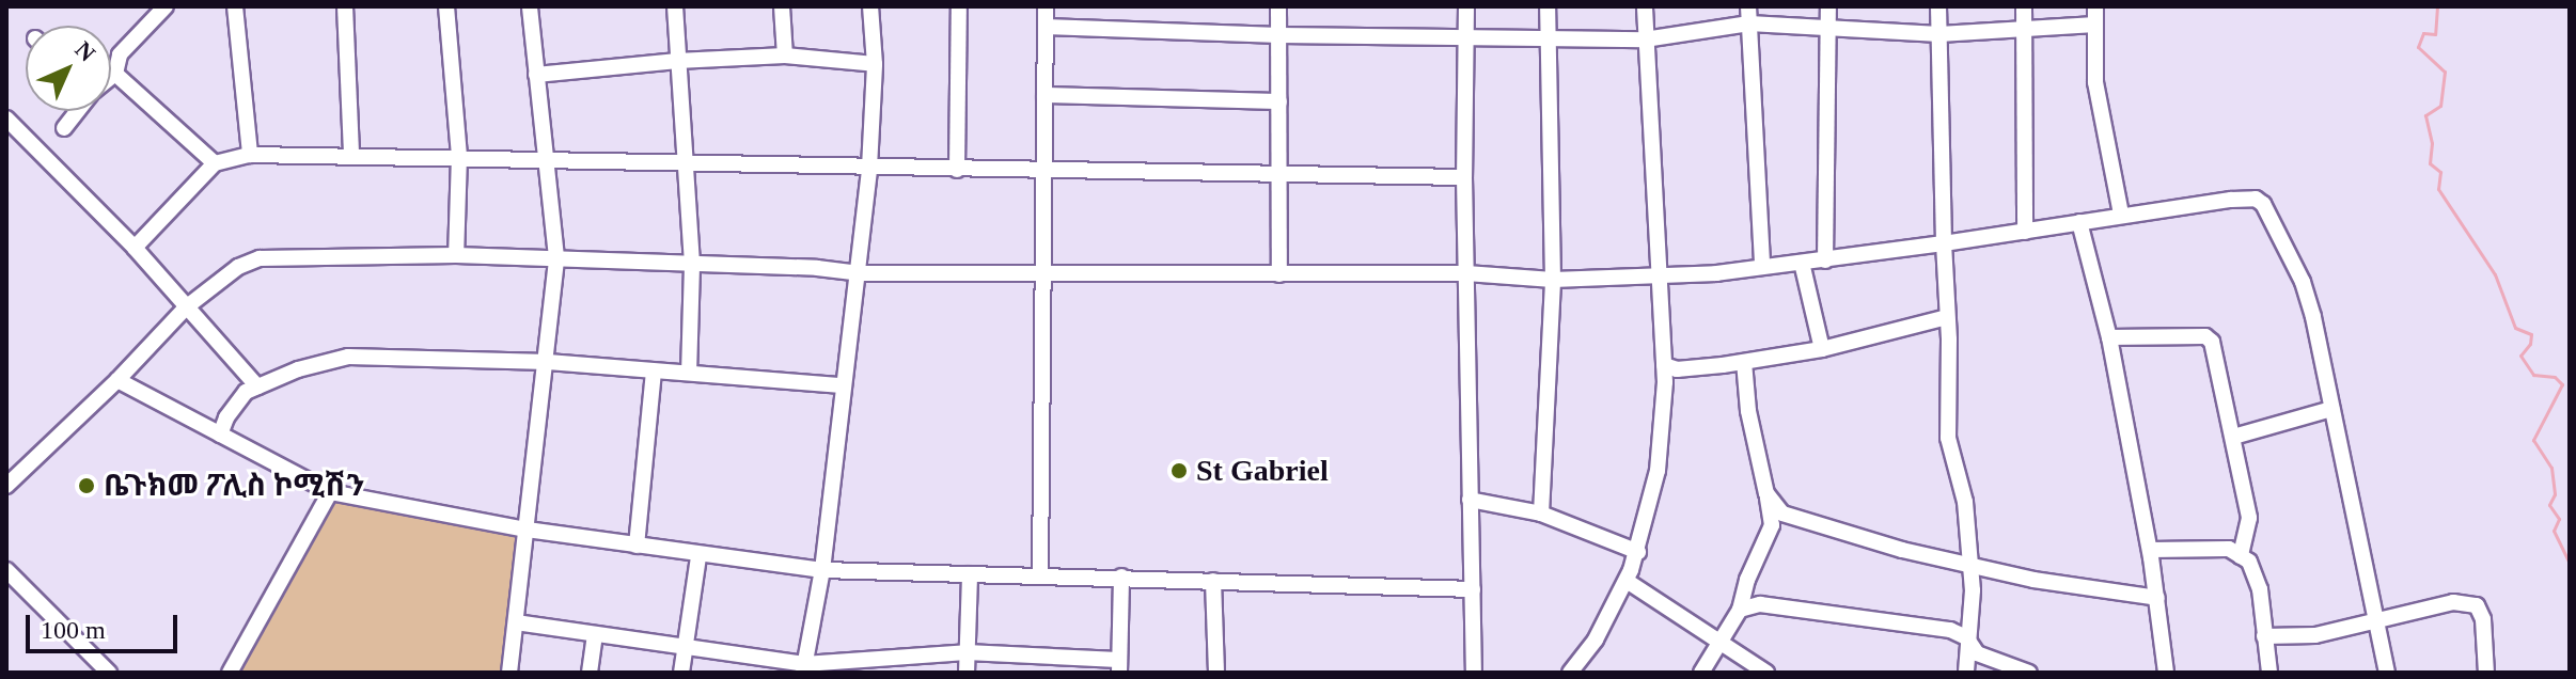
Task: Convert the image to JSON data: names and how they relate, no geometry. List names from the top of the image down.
{
  "places": ["St Gabriel", "ቤጉክመ ፖሊስ ኮሚሽን"],
  "scale_bar": "100 m",
  "north": "top right"
}
